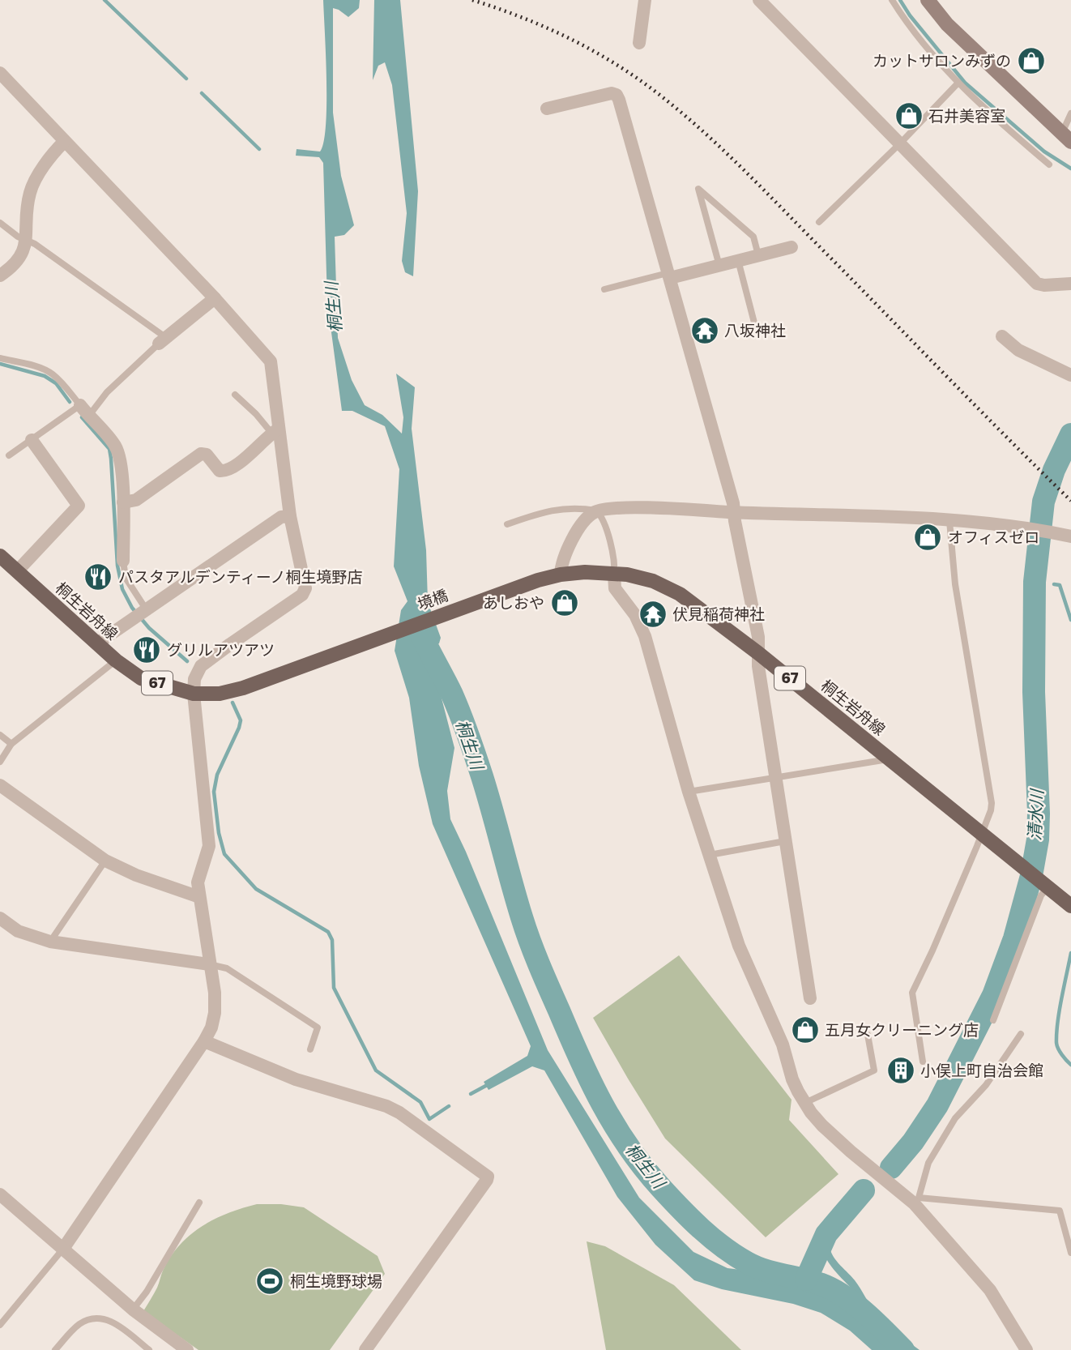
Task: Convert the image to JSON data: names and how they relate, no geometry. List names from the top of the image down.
{
  "streets": {
    "main road": ["境橋", "桐生岩舟線", "67"]
  },
  "crossings": [
    ["境橋", "桐生岩舟線"],
    ["桐生岩舟線", "67"]
  ],
  "water": ["桐生川", "清水川"],
  "places": {
    "shop": [
      "カットサロンみずの",
      "石井美容室",
      "オフィスゼロ",
      "あしおや",
      "五月女クリーニング店"
    ],
    "temple": ["八坂神社", "伏見稲荷神社"],
    "restaurant": ["パスタアルデンティーノ桐生境野店", "グリルアツアツ"],
    "building": ["小俣上町自治会館"],
    "sports": ["桐生境野球場"]
  }
}
